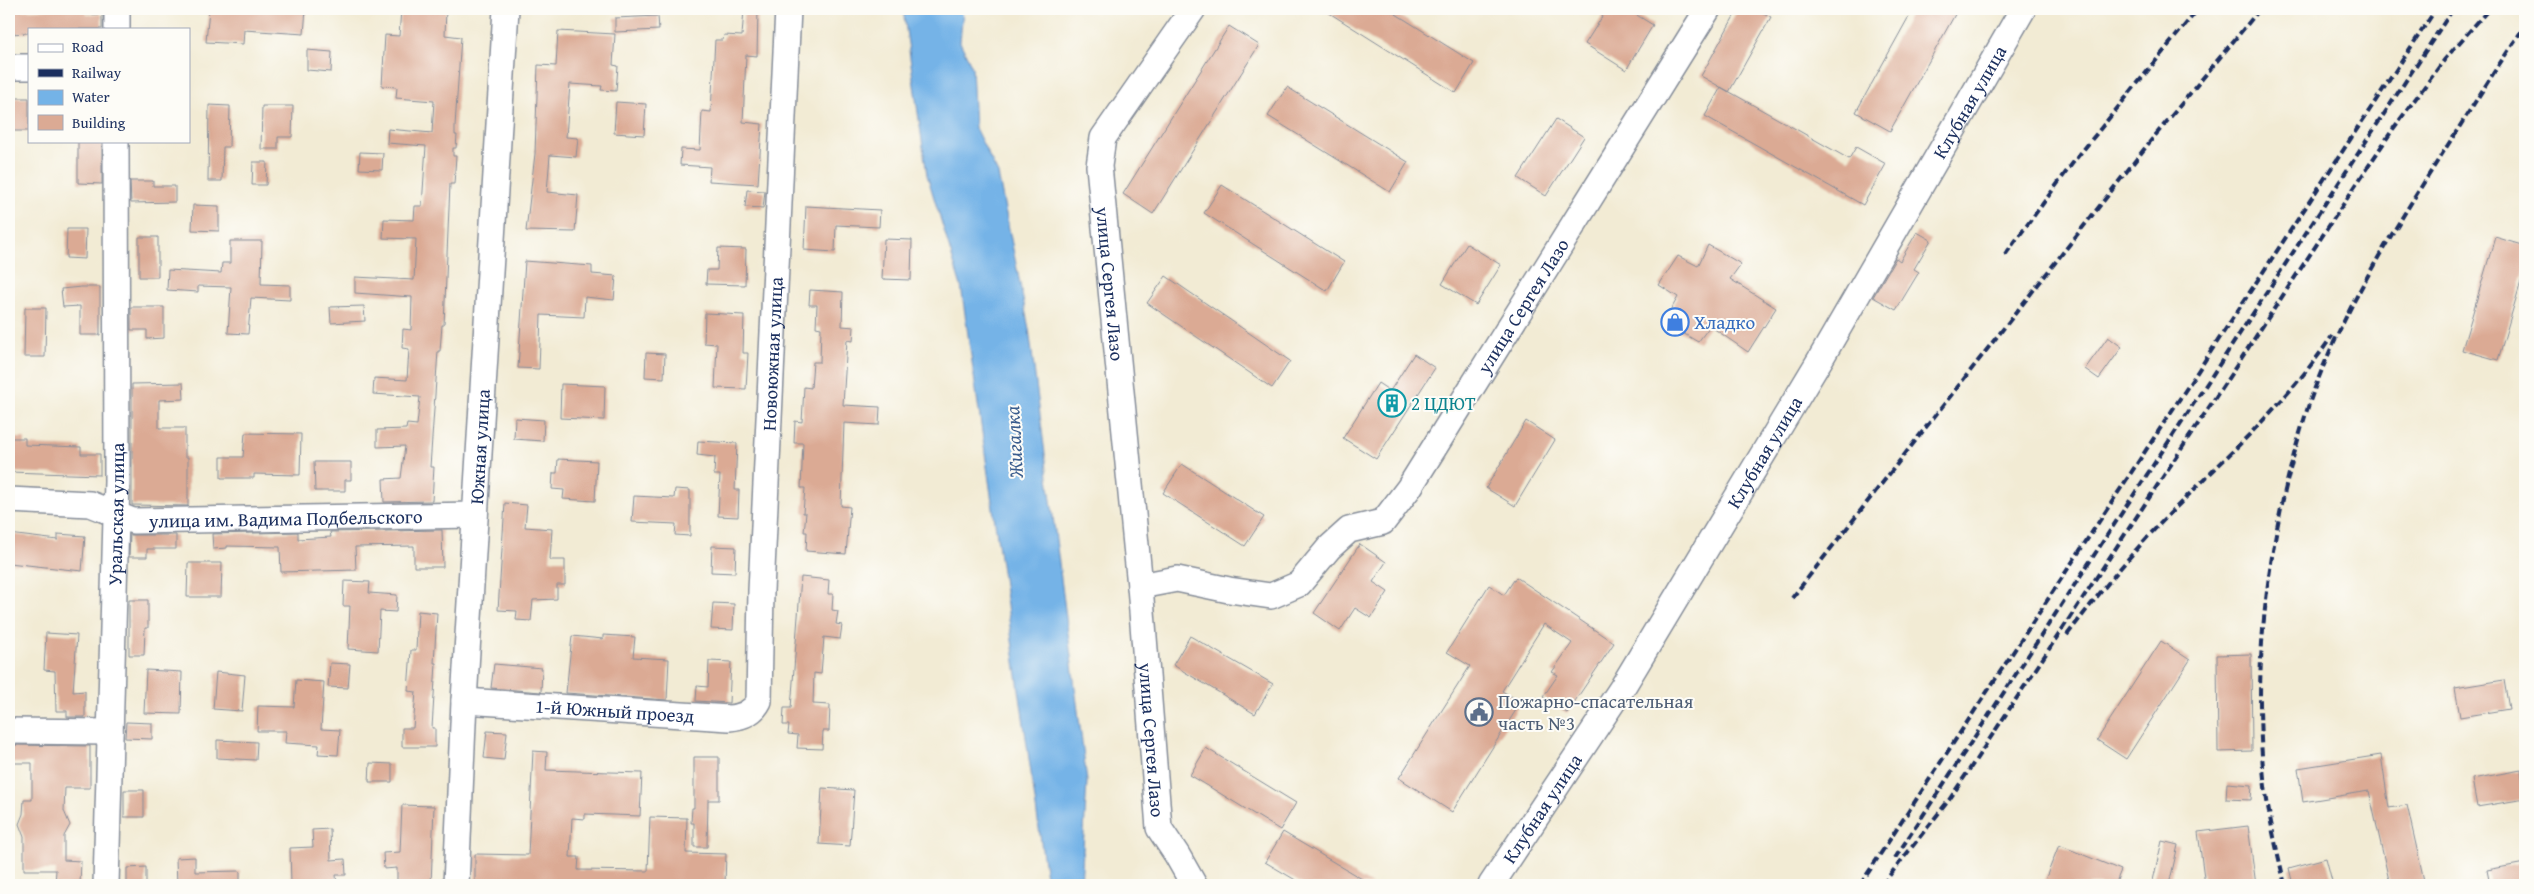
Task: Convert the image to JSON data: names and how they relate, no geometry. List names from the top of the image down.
{
  "streets": {
    "street": [
      "Клубная улица",
      "улица Сергея Лазо",
      "Новоюжная улица",
      "Южная улица",
      "Уральская улица",
      "улица им. Вадима Подбельского",
      "1-й Южный проезд"
    ]
  },
  "crossings": [
    ["Новоюжная улица", "1-й Южный проезд"],
    ["Южная улица", "улица им. Вадима Подбельского"],
    ["Южная улица", "1-й Южный проезд"],
    ["Уральская улица", "улица им. Вадима Подбельского"]
  ],
  "water": ["Жигалка"],
  "places": {
    "shop": ["Хладко"],
    "building": ["2 ЦДЮТ"],
    "public building": ["Пожарно-спасательная часть №3"]
  },
  "legend": [
    "Road",
    "Railway",
    "Water",
    "Building"
  ]
}
